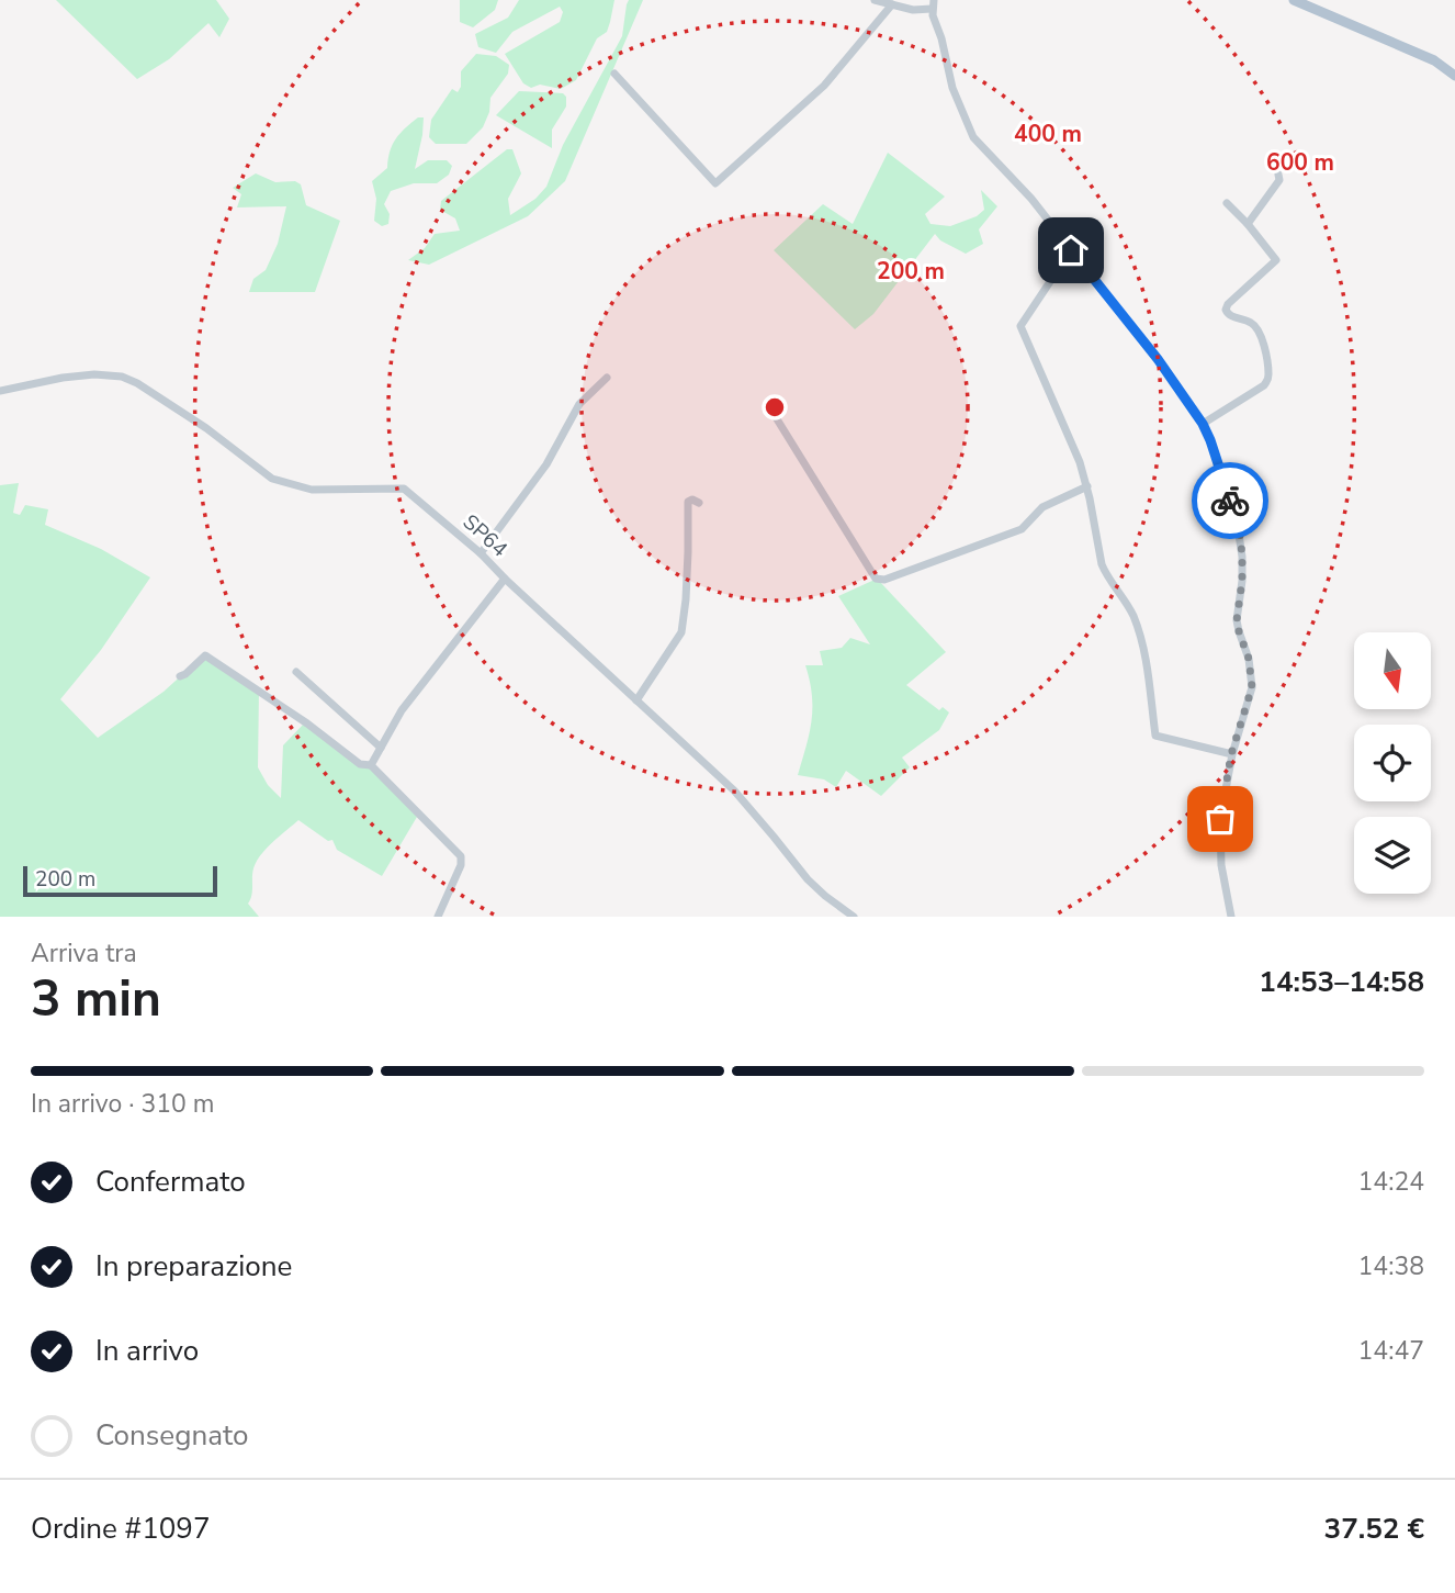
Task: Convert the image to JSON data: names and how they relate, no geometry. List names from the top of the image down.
{
  "streets": {
    "street": ["SP64"]
  },
  "scale_bar": "200 m",
  "north": "bottom",
  "page": {
    "scale": "200 m",
    "heading": ["3 min", "Arriva tra", "14:53–14:58"],
    "panel": ["Ordine #1097", "37.52 €"],
    "bar": "In arrivo · 310 m",
    "list": [
      ["Confermato", "14:24"],
      ["In preparazione", "14:38"],
      ["In arrivo", "14:47"],
      "Consegnato"
    ]
  },
  "rings": ["400 m", "600 m", "200 m"]
}
